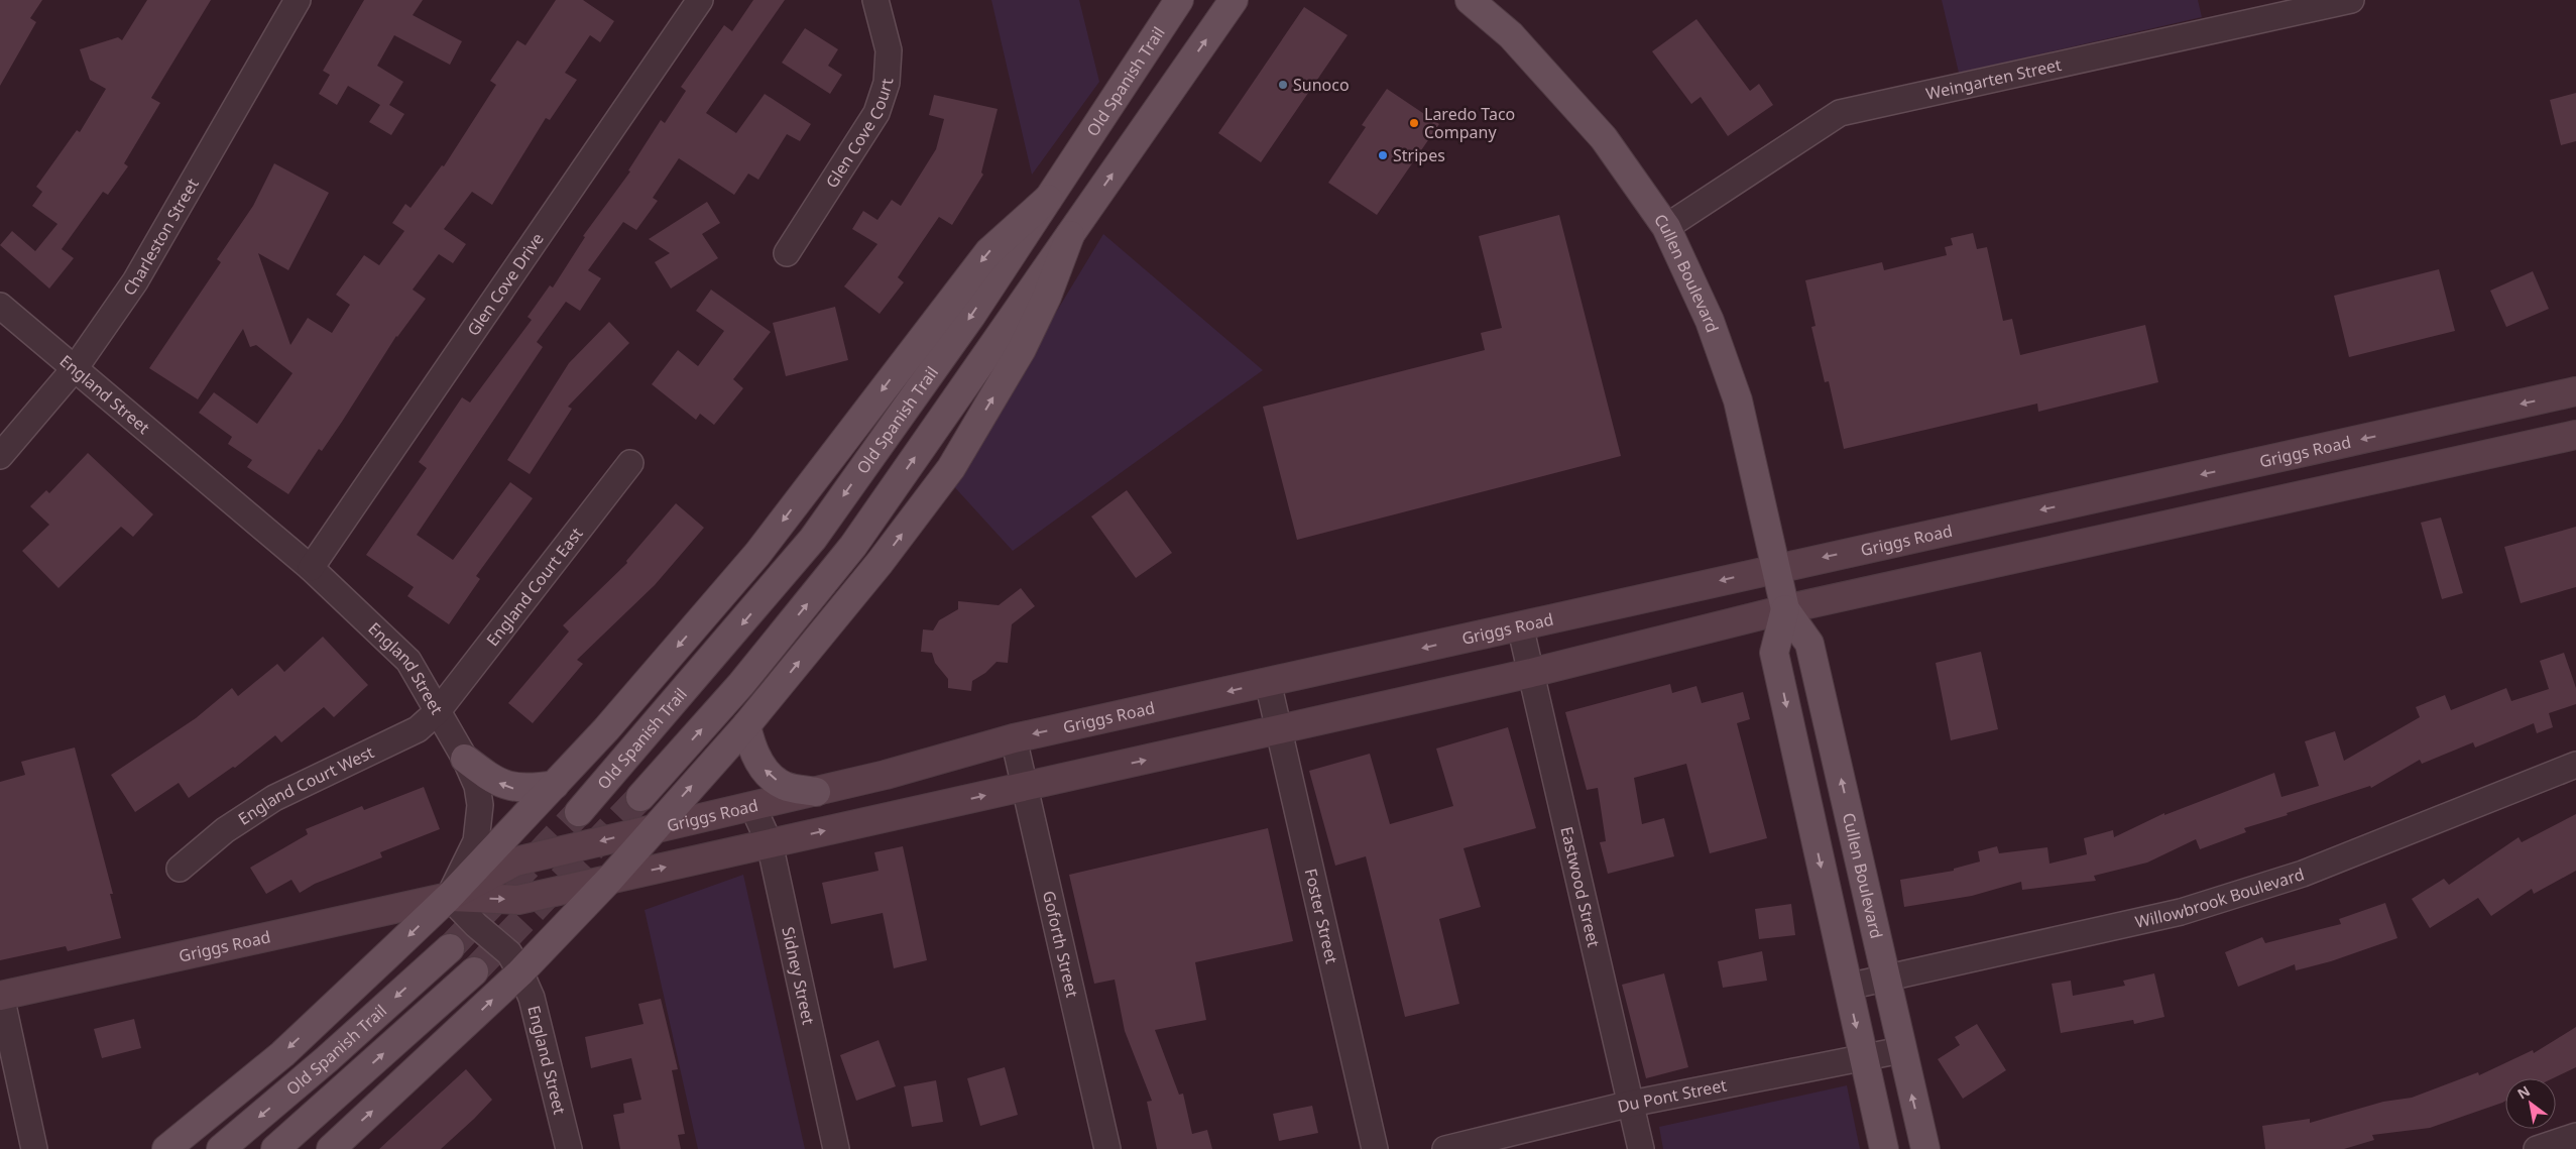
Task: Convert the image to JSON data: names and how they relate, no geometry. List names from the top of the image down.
{
  "streets": {
    "main road": ["Old Spanish Trail", "Cullen Boulevard", "Griggs Road"],
    "street": [
      "Weingarten Street",
      "Glen Cove Court",
      "Charleston Street",
      "Glen Cove Drive",
      "England Street",
      "England Court East",
      "England Court West",
      "Eastwood Street",
      "Willowbrook Boulevard",
      "Foster Street",
      "Goforth Street",
      "Sidney Street",
      "Du Pont Street"
    ]
  },
  "crossings": [
    ["Weingarten Street", "Cullen Boulevard"],
    ["Charleston Street", "England Street"],
    ["Cullen Boulevard", "Griggs Road"],
    ["Cullen Boulevard", "Willowbrook Boulevard"],
    ["Cullen Boulevard", "Du Pont Street"],
    ["Glen Cove Drive", "England Street"],
    ["England Street", "Griggs Road"],
    ["England Street", "England Court East"],
    ["England Street", "England Court West"],
    ["Griggs Road", "Eastwood Street"],
    ["Griggs Road", "Foster Street"],
    ["Griggs Road", "Goforth Street"],
    ["Griggs Road", "Sidney Street"],
    ["England Court East", "England Court West"],
    ["Eastwood Street", "Du Pont Street"]
  ],
  "places": ["Sunoco", "Laredo Taco Company", "Stripes"],
  "north": "top left"
}
